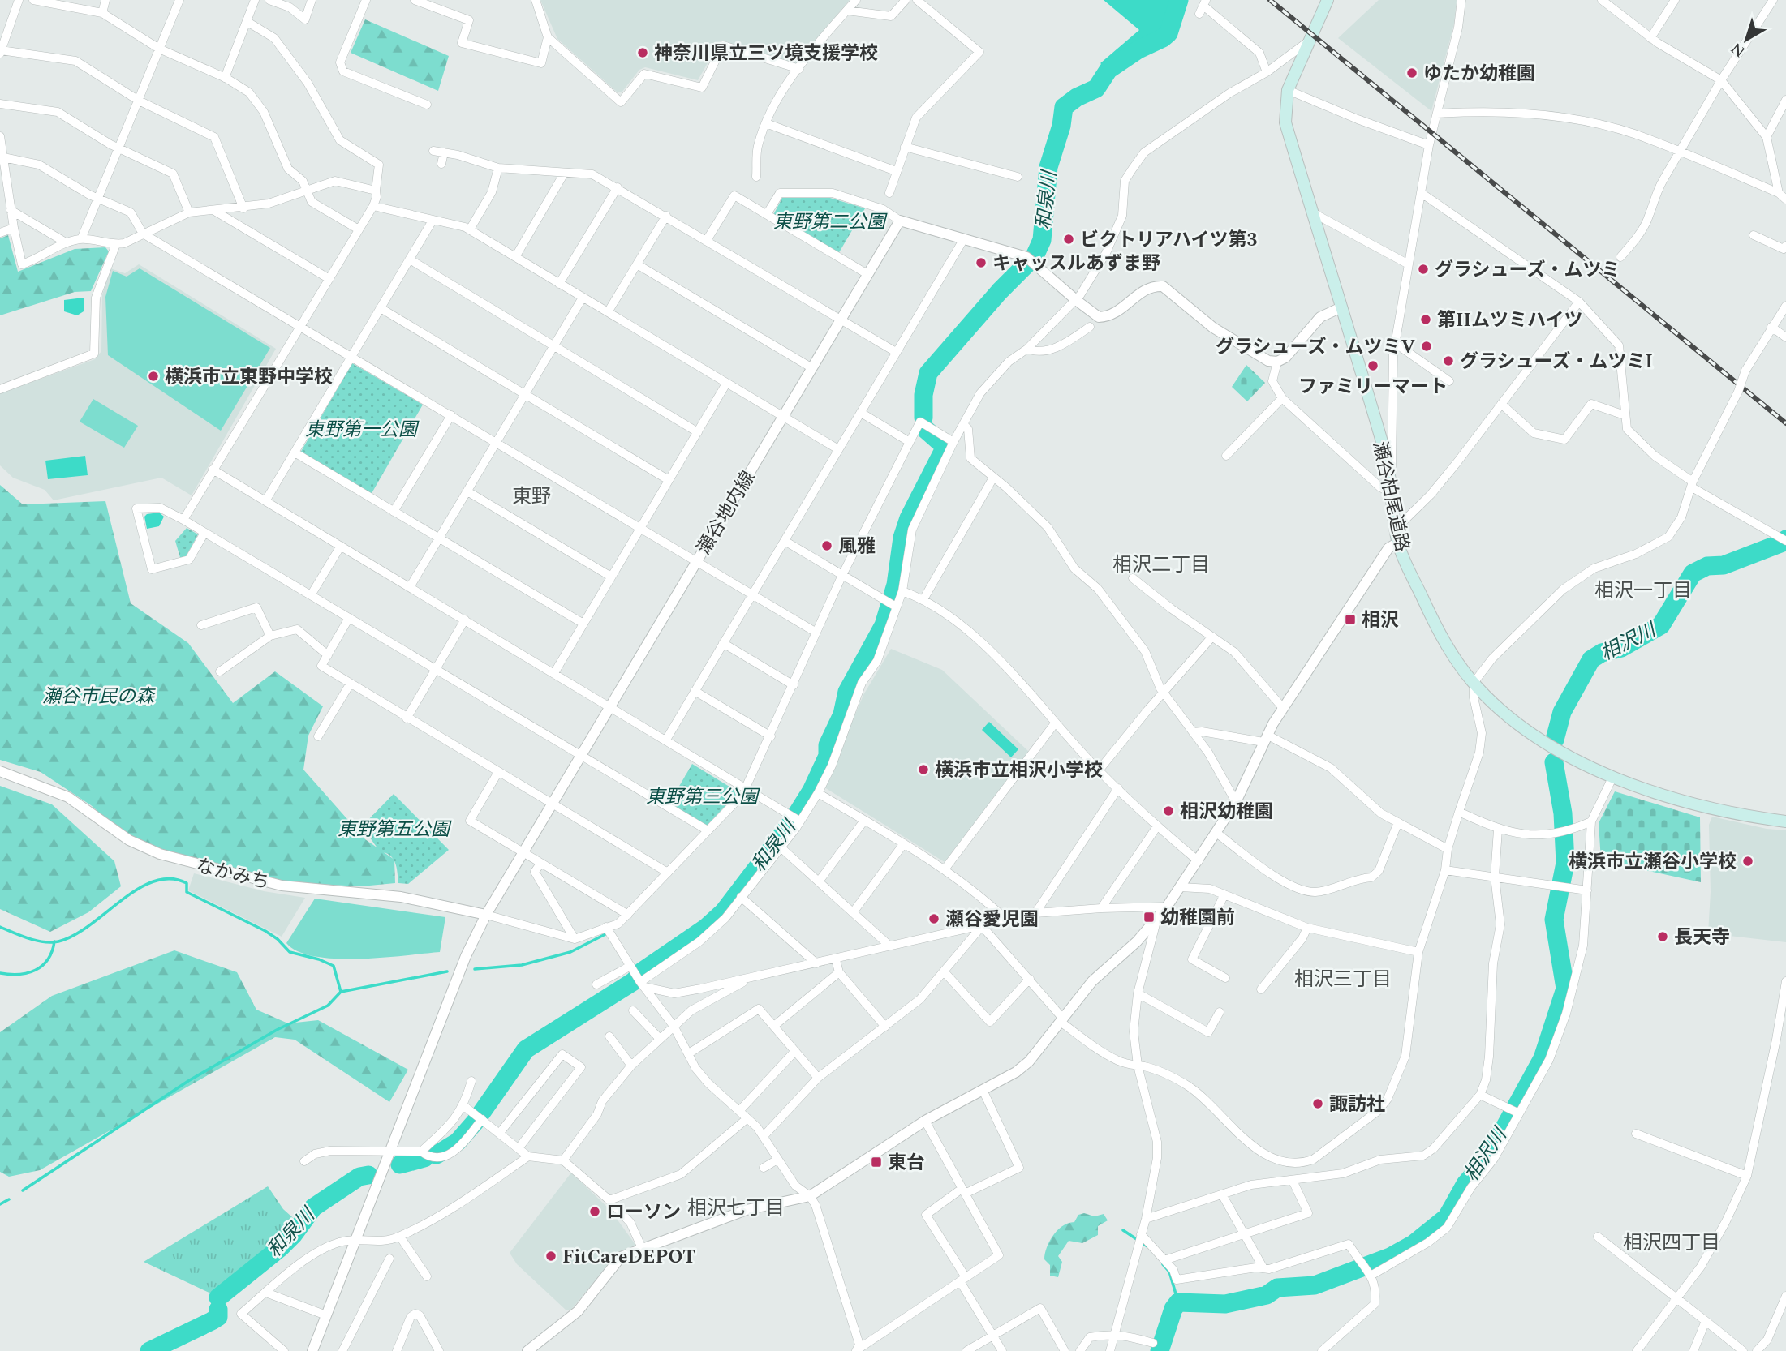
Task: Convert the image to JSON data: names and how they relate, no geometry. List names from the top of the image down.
{
  "streets": {
    "main road": ["瀬谷柏尾道路"],
    "street": ["瀬谷地内線", "なかみち"]
  },
  "crossings": [
    ["瀬谷地内線", "なかみち"]
  ],
  "districts": [
    "東野",
    "相沢二丁目",
    "相沢一丁目",
    "相沢三丁目",
    "相沢七丁目",
    "相沢四丁目"
  ],
  "water": ["和泉川", "相沢川"],
  "parks": [
    "東野第二公園",
    "東野第一公園",
    "瀬谷市民の森",
    "東野第三公園",
    "東野第五公園"
  ],
  "places": {
    "other": [
      "神奈川県立三ツ境支援学校",
      "ゆたか幼稚園",
      "ビクトリアハイツ第3",
      "キャッスルあずま野",
      "グラシューズ・ムツミ",
      "第IIムツミハイツ",
      "グラシューズ・ムツミV",
      "グラシューズ・ムツミI",
      "ファミリーマート",
      "横浜市立東野中学校",
      "風雅",
      "横浜市立相沢小学校",
      "相沢幼稚園",
      "横浜市立瀬谷小学校",
      "瀬谷愛児園",
      "長天寺",
      "諏訪社",
      "ローソン",
      "FitCareDEPOT"
    ],
    "transit": ["相沢", "幼稚園前", "東台"]
  },
  "north": "bottom left"
}
